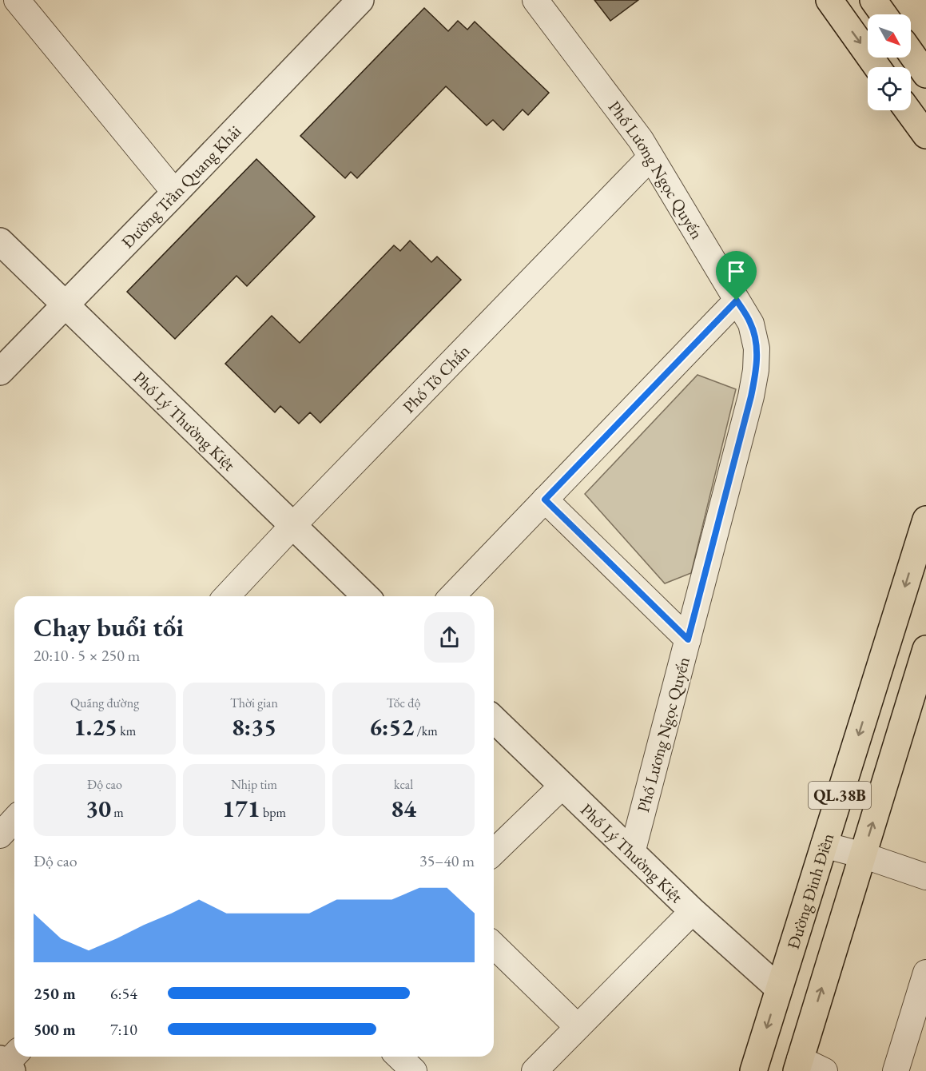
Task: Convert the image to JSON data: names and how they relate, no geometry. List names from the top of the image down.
{
  "streets": {
    "highway": ["QL.38B", "Đường Đinh Điền"],
    "street": [
      "Phố Lương Ngọc Quyến",
      "Đường Trần Quang Khải",
      "Phố Tô Chấn",
      "Phố Lý Thường Kiệt"
    ]
  },
  "crossings": [
    ["Phố Lương Ngọc Quyến", "Phố Tô Chấn"],
    ["Phố Lương Ngọc Quyến", "Phố Lý Thường Kiệt"],
    ["Đường Trần Quang Khải", "Phố Lý Thường Kiệt"],
    ["Phố Tô Chấn", "Phố Lý Thường Kiệt"],
    ["Phố Lý Thường Kiệt", "Đường Đinh Điền"]
  ],
  "north": "bottom right",
  "page": {
    "heading": ["Chạy buổi tối", "20:10 · 5 × 250 m"],
    "stats": [
      ["Quãng đường", "1.25 km"],
      ["Thời gian", "8:35"],
      ["Tốc độ", "6:52 /km"],
      ["Độ cao", "30 m"],
      ["Nhịp tim", "171 bpm"],
      ["kcal", "84"]
    ],
    "chart": ["Độ cao", "35–40 m"],
    "list": [
      {
        "name": "250 m",
        "note": "6:54"
      },
      {
        "name": "500 m",
        "note": "7:10"
      }
    ]
  }
}
